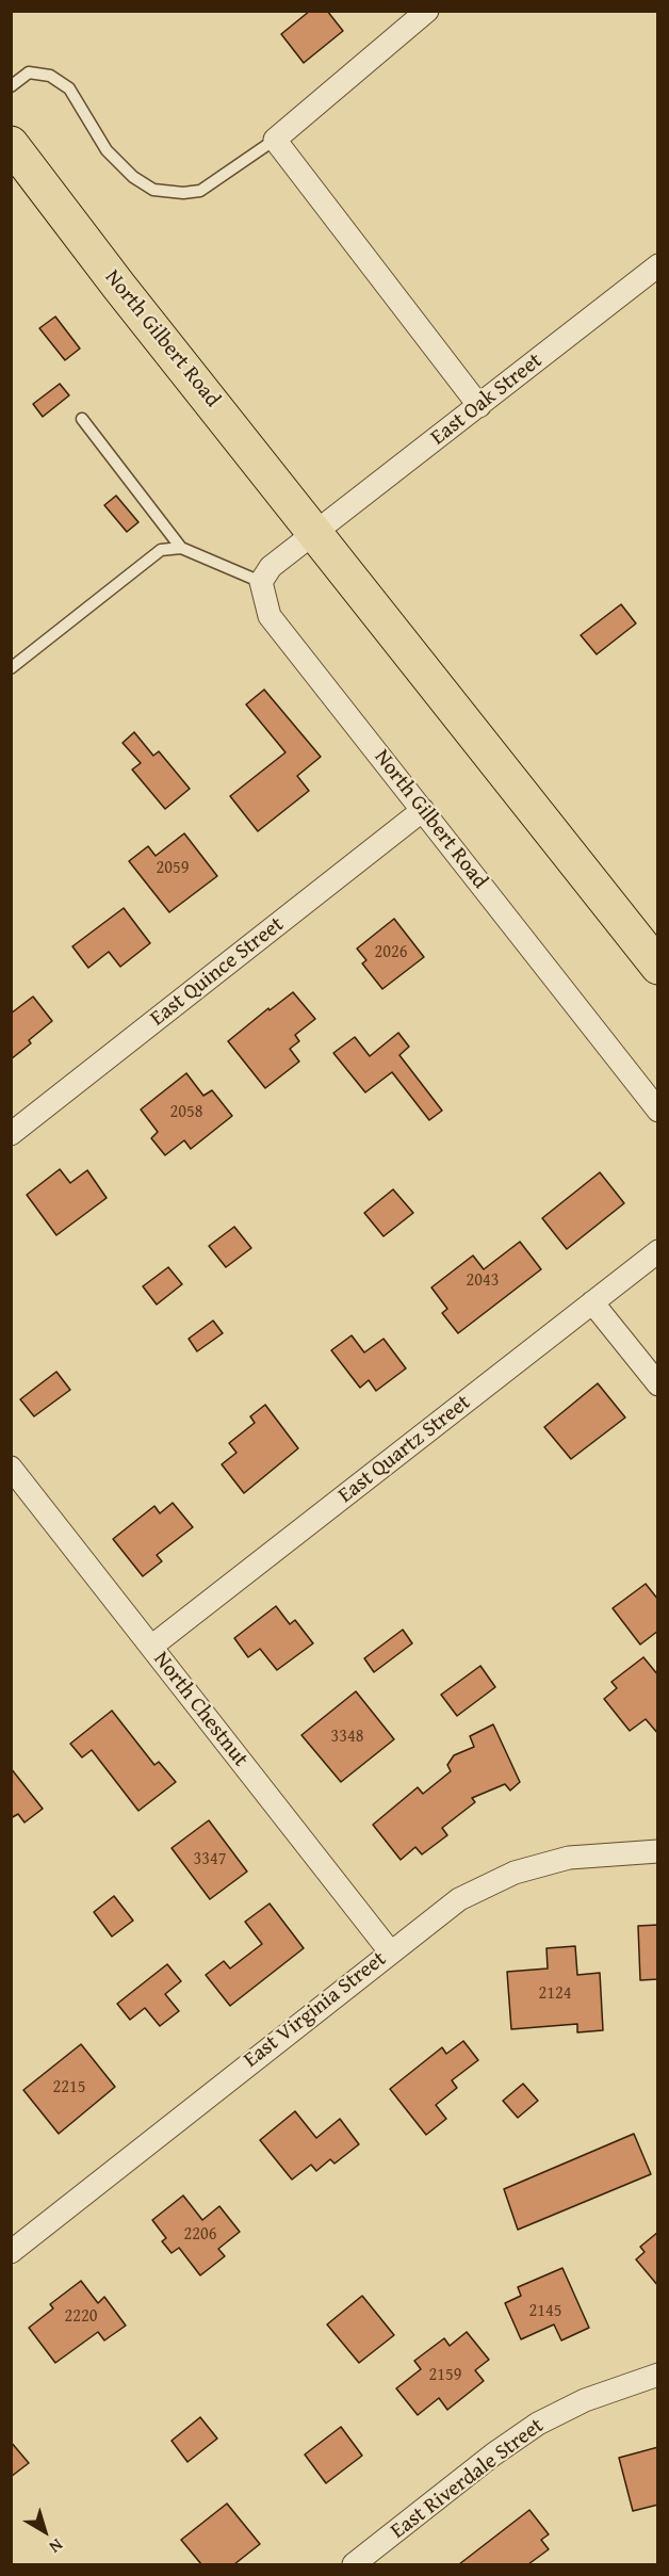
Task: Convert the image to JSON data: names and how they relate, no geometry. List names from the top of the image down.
{
  "streets": {
    "main road": ["North Gilbert Road"],
    "street": [
      "East Oak Street",
      "East Quince Street",
      "East Quartz Street",
      "North Chestnut",
      "East Virginia Street",
      "East Riverdale Street"
    ]
  },
  "crossings": [
    ["North Gilbert Road", "East Oak Street"],
    ["North Gilbert Road", "East Quince Street"],
    ["East Quartz Street", "North Chestnut"],
    ["North Chestnut", "East Virginia Street"]
  ],
  "house_numbers": [
    "2059",
    "2026",
    "2058",
    "2043",
    "3348",
    "3347",
    "2124",
    "2215",
    "2206",
    "2145",
    "2220",
    "2159"
  ],
  "north": "bottom right"
}
